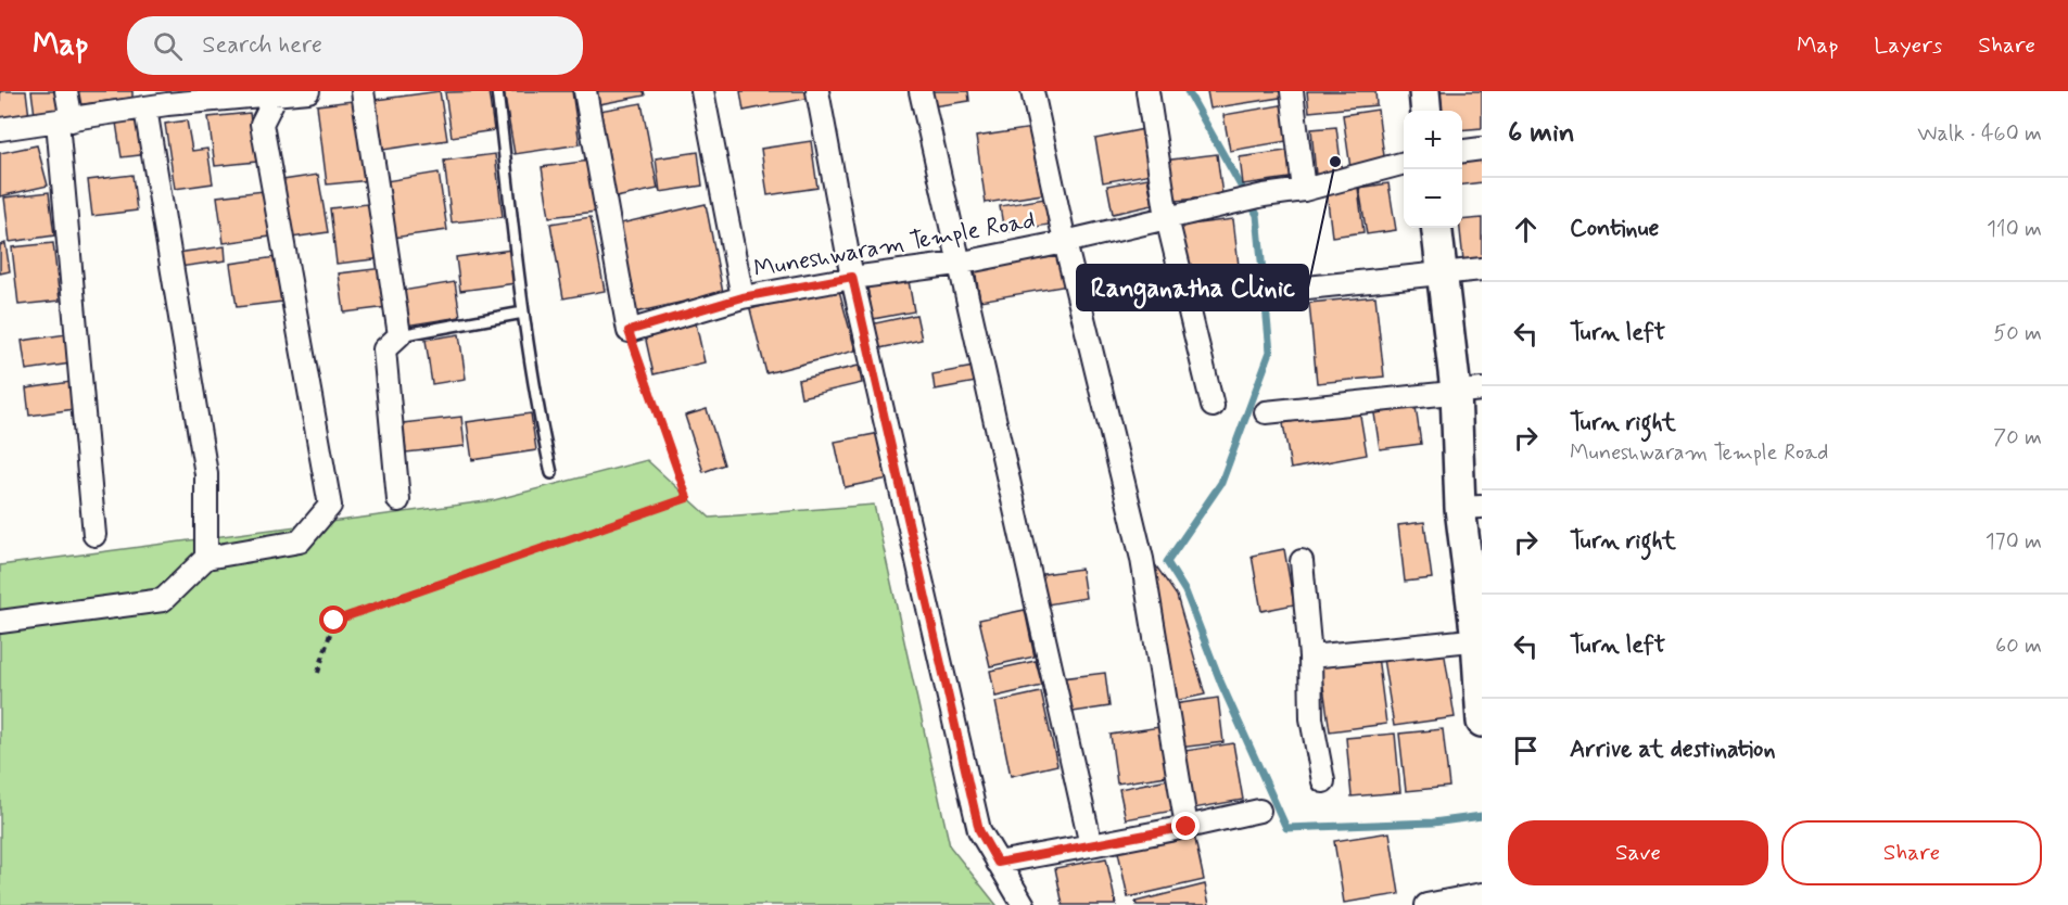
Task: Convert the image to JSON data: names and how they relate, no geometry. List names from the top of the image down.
{
  "streets": {
    "street": ["Muneshwaram Temple Road"]
  },
  "places": ["Ranganatha Clinic"],
  "page": {
    "header": "Map",
    "search": "Search here",
    "nav": ["Map", "Layers", "Share"],
    "heading": ["6 min", "Walk · 460 m"],
    "map_buttons": ["+", "−"],
    "list": [
      ["Continue", "110 m"],
      ["Turn left", "50 m"],
      ["Turn right", "Muneshwaram Temple Road", "70 m"],
      ["Turn right", "170 m"],
      ["Turn left", "60 m"],
      "Arrive at destination"
    ],
    "buttons": ["Save", "Share"]
  }
}
